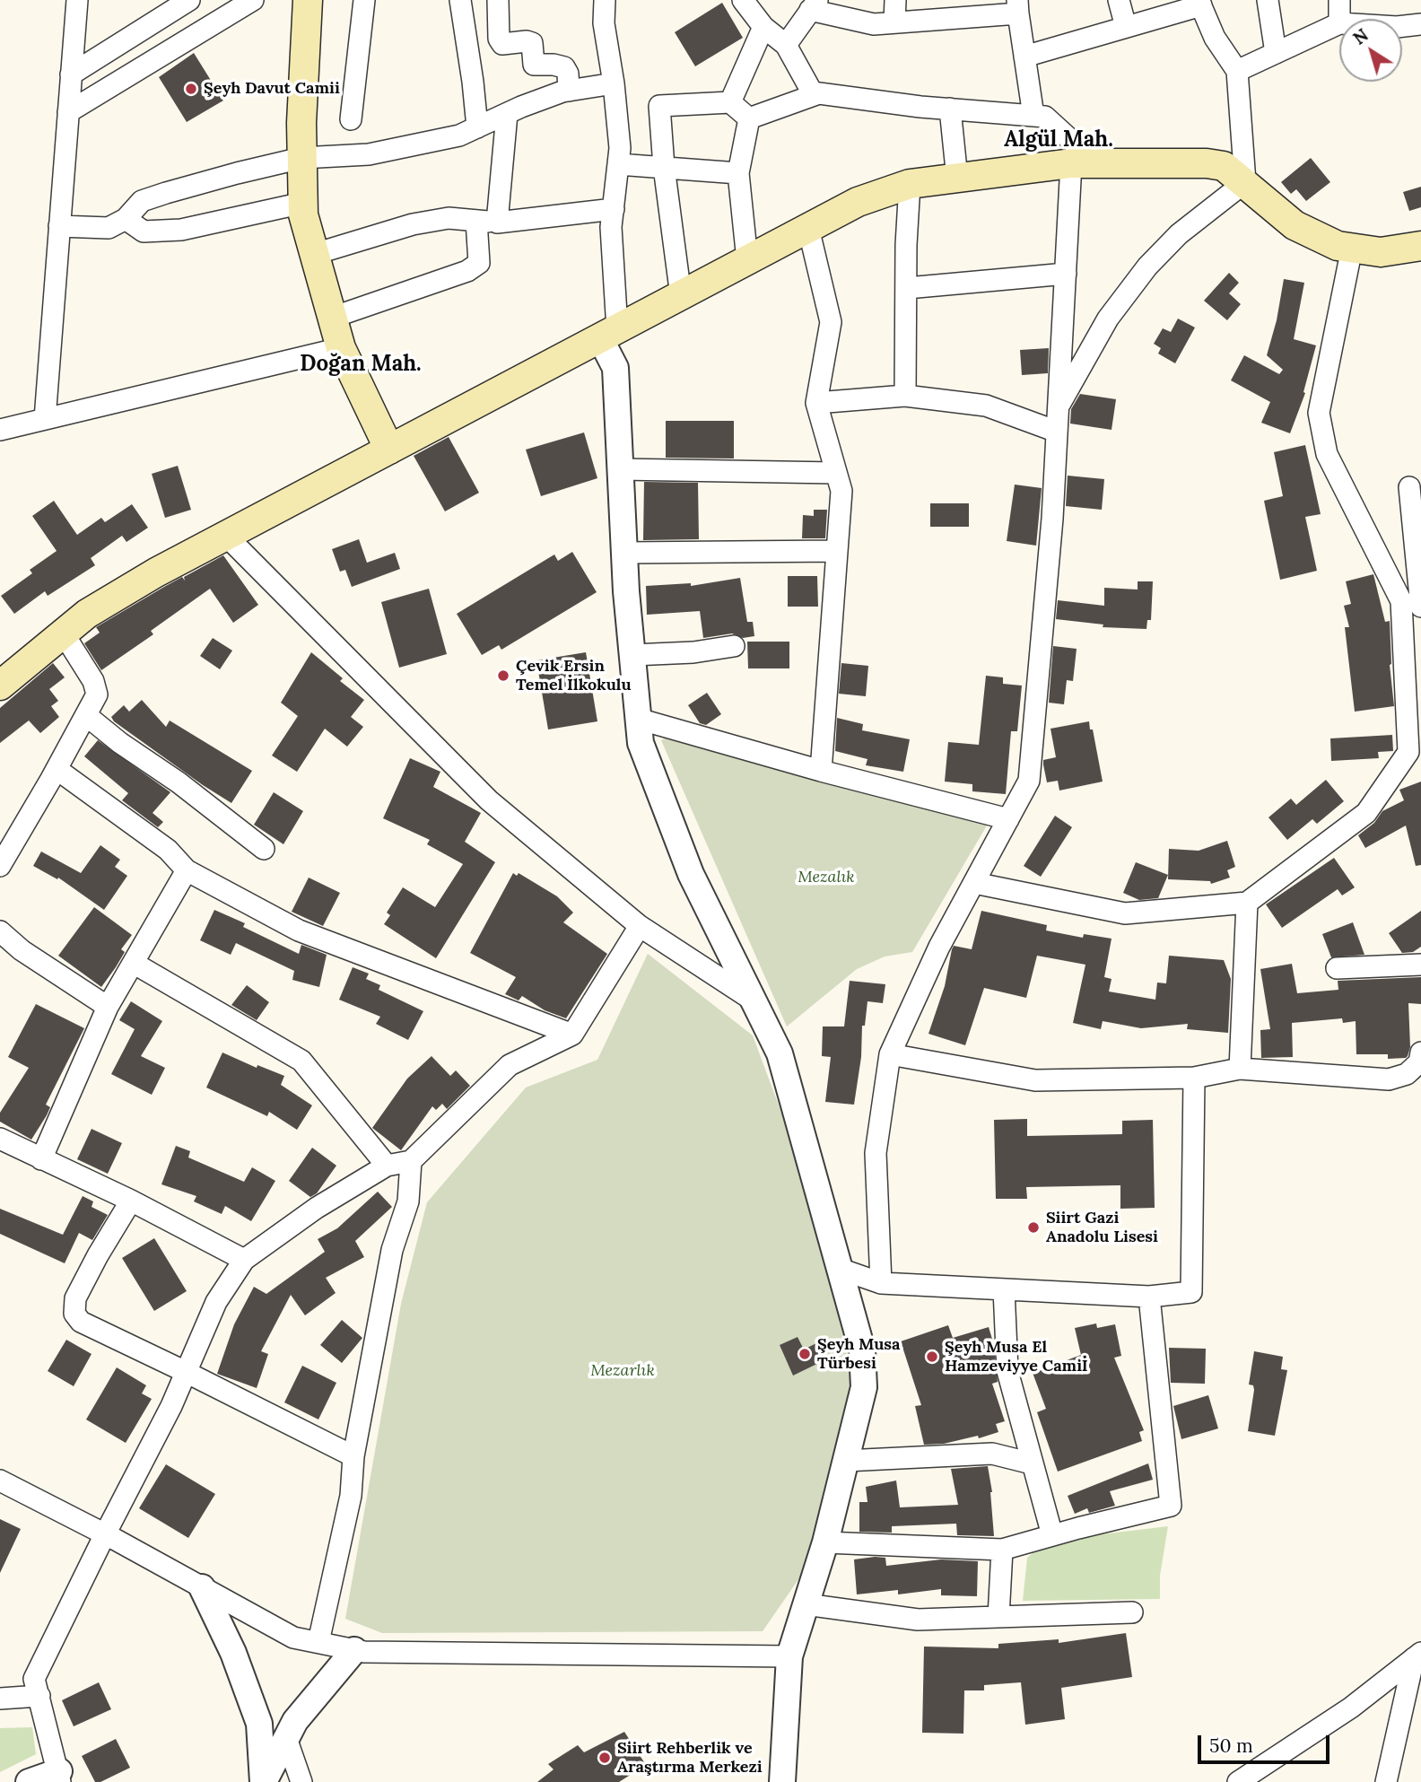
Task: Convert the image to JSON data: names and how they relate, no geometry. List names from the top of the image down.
{
  "districts": ["Algül Mah.", "Doğan Mah."],
  "parks": ["Mezalık", "Mezarlık"],
  "places": [
    "Şeyh Davut Camii",
    "Çevik Ersin Temel İlkokulu",
    "Siirt Gazi Anadolu Lisesi",
    "Şeyh Musa Türbesi",
    "Şeyh Musa El Hamzeviyye Camiİ",
    "Siirt Rehberlik ve Araştırma Merkezi"
  ],
  "scale_bar": "50 m",
  "north": "top left"
}
